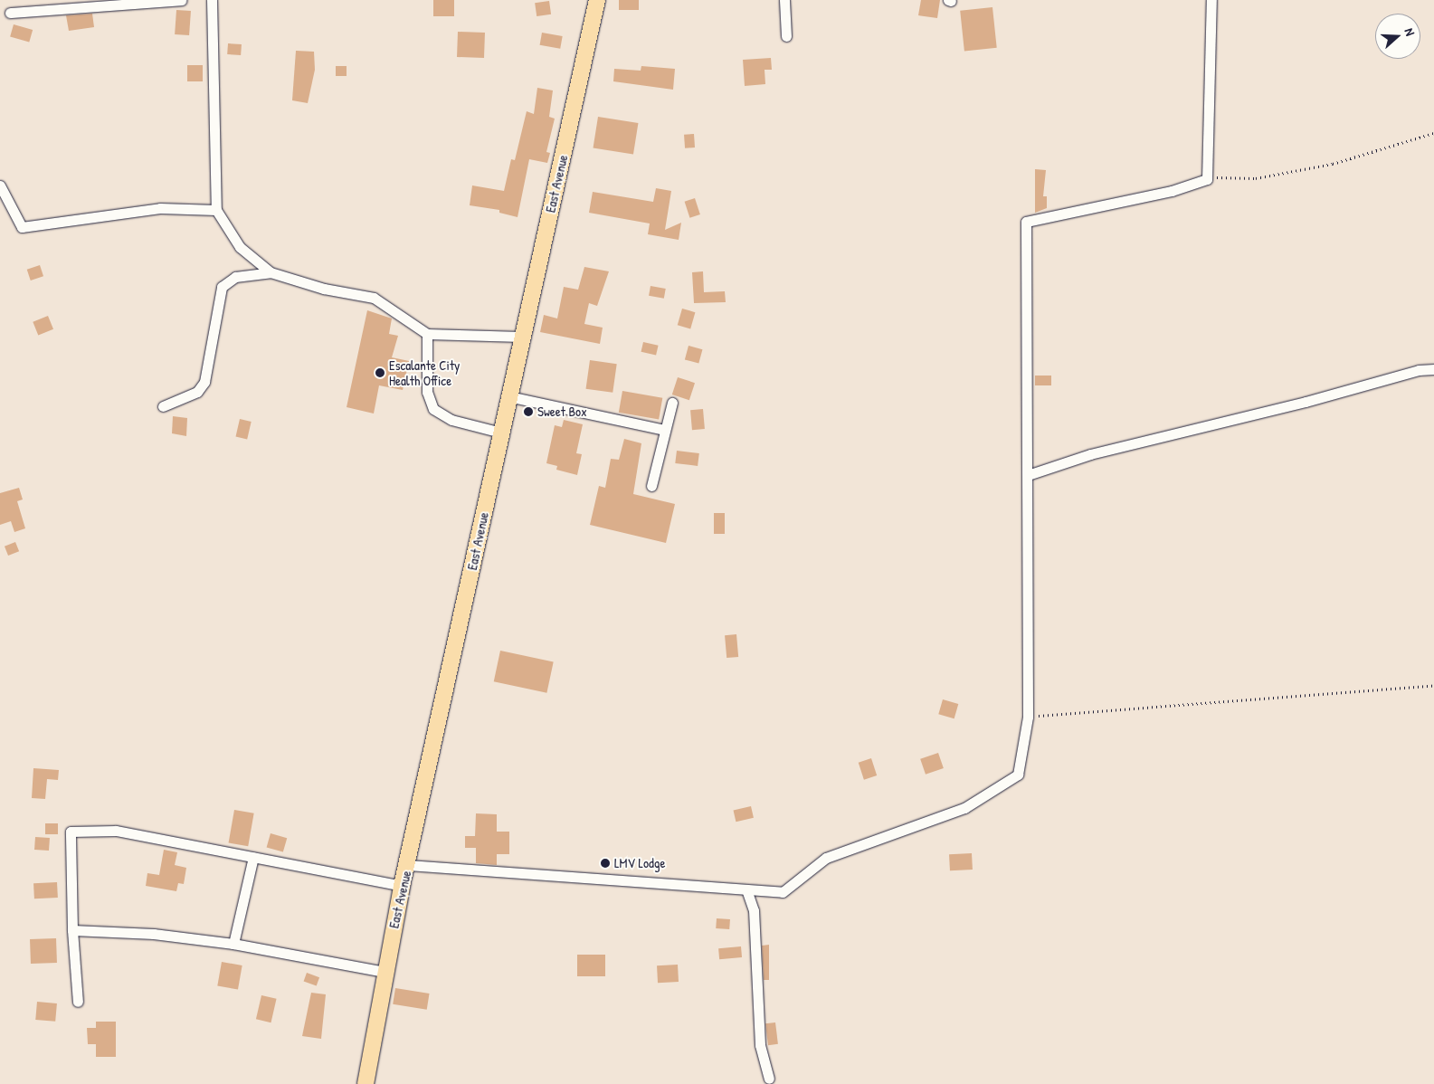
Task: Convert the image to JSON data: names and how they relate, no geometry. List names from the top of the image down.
{
  "streets": {
    "main road": ["East Avenue"]
  },
  "places": ["Escalante City Health Office", "Sweet Box", "LMV Lodge"],
  "north": "right"
}
